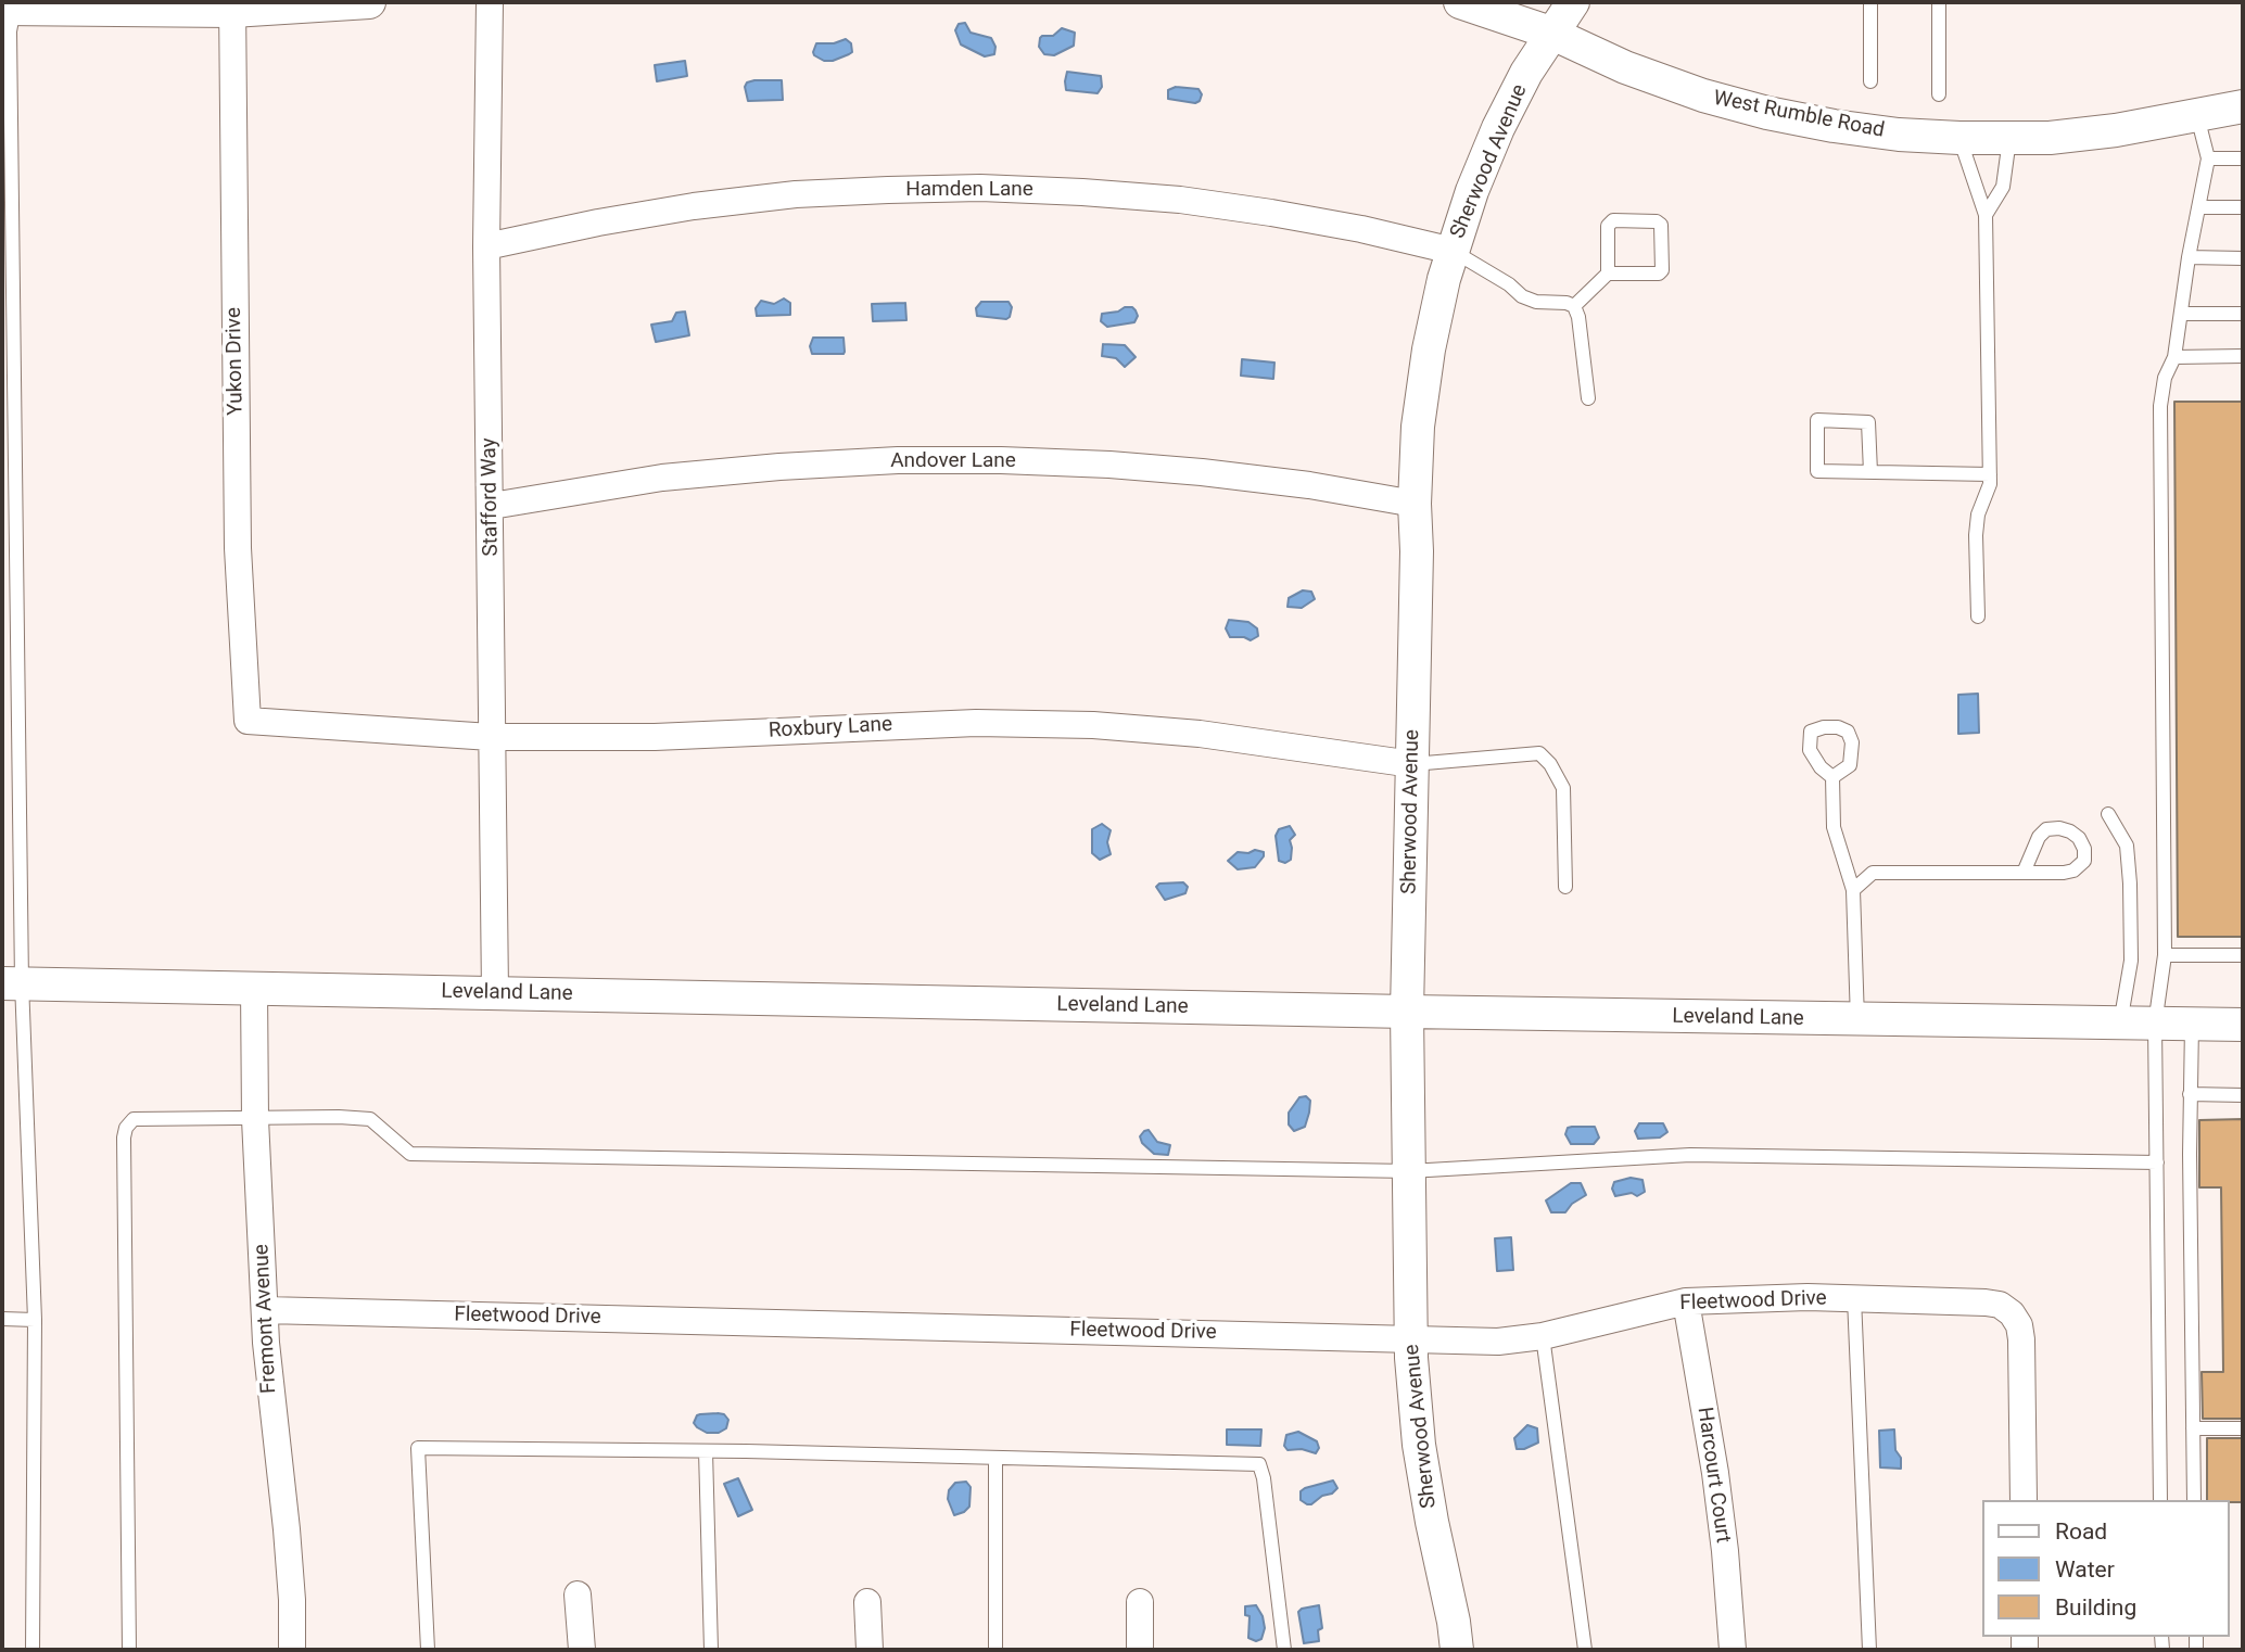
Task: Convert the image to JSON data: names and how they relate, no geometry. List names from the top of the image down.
{
  "streets": {
    "street": [
      "West Rumble Road",
      "Sherwood Avenue",
      "Hamden Lane",
      "Yukon Drive",
      "Andover Lane",
      "Stafford Way",
      "Roxbury Lane",
      "Leveland Lane",
      "Fleetwood Drive",
      "Fremont Avenue",
      "Harcourt Court"
    ]
  },
  "crossings": [
    ["West Rumble Road", "Sherwood Avenue"],
    ["Sherwood Avenue", "Hamden Lane"],
    ["Sherwood Avenue", "Andover Lane"],
    ["Sherwood Avenue", "Roxbury Lane"],
    ["Sherwood Avenue", "Leveland Lane"],
    ["Sherwood Avenue", "Fleetwood Drive"],
    ["Hamden Lane", "Stafford Way"],
    ["Yukon Drive", "Roxbury Lane"],
    ["Andover Lane", "Stafford Way"],
    ["Stafford Way", "Roxbury Lane"],
    ["Stafford Way", "Leveland Lane"],
    ["Leveland Lane", "Fremont Avenue"],
    ["Fleetwood Drive", "Fremont Avenue"],
    ["Fleetwood Drive", "Harcourt Court"]
  ],
  "legend": ["Road", "Water", "Building"]
}
